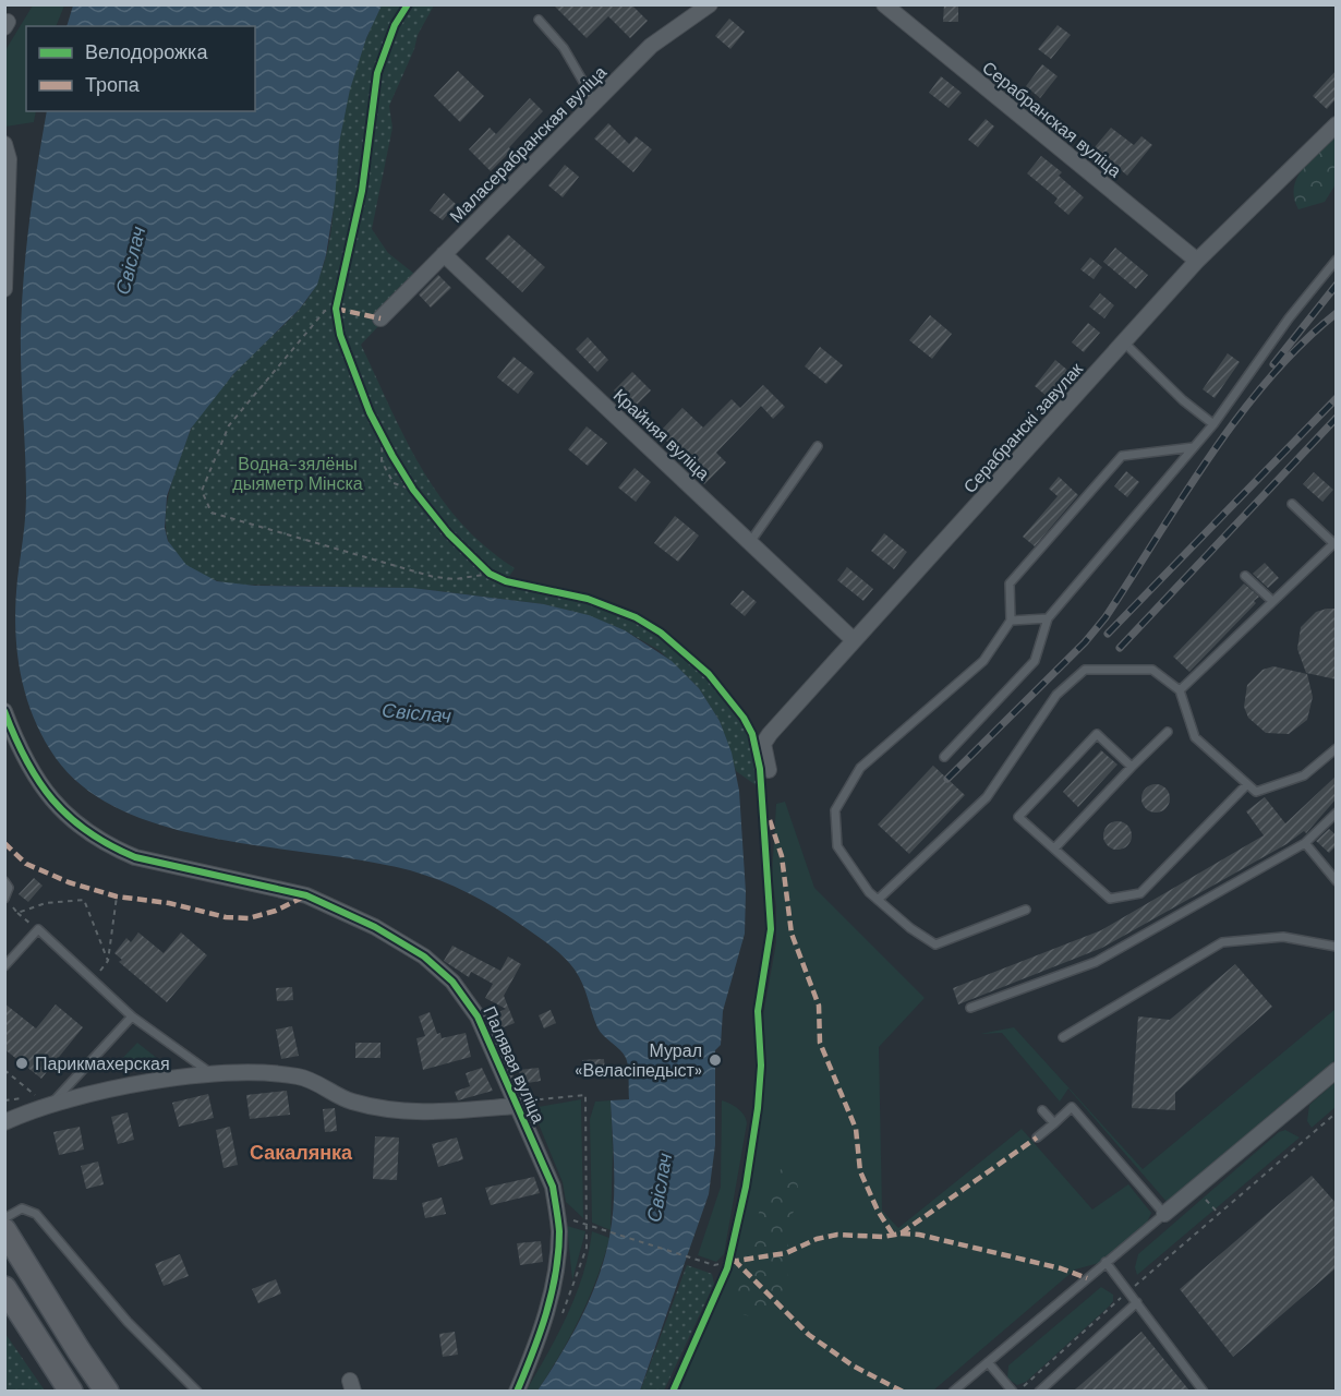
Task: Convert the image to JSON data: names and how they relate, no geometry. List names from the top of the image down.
{
  "streets": {
    "street": [
      "Серабранская вуліца",
      "Маласерабранская вуліца",
      "Серабранскі завулак",
      "Крайняя вуліца",
      "Палявая вуліца"
    ]
  },
  "crossings": [
    ["Серабранская вуліца", "Серабранскі завулак"],
    ["Маласерабранская вуліца", "Крайняя вуліца"],
    ["Серабранскі завулак", "Крайняя вуліца"]
  ],
  "districts": ["Сакалянка"],
  "water": ["Свіслач"],
  "parks": ["Водна-зялёны дыяметр Мінска"],
  "places": ["Мурал «Веласіпедыст»", "Парикмахерская"],
  "legend": ["Велодорожка", "Тропа"]
}
